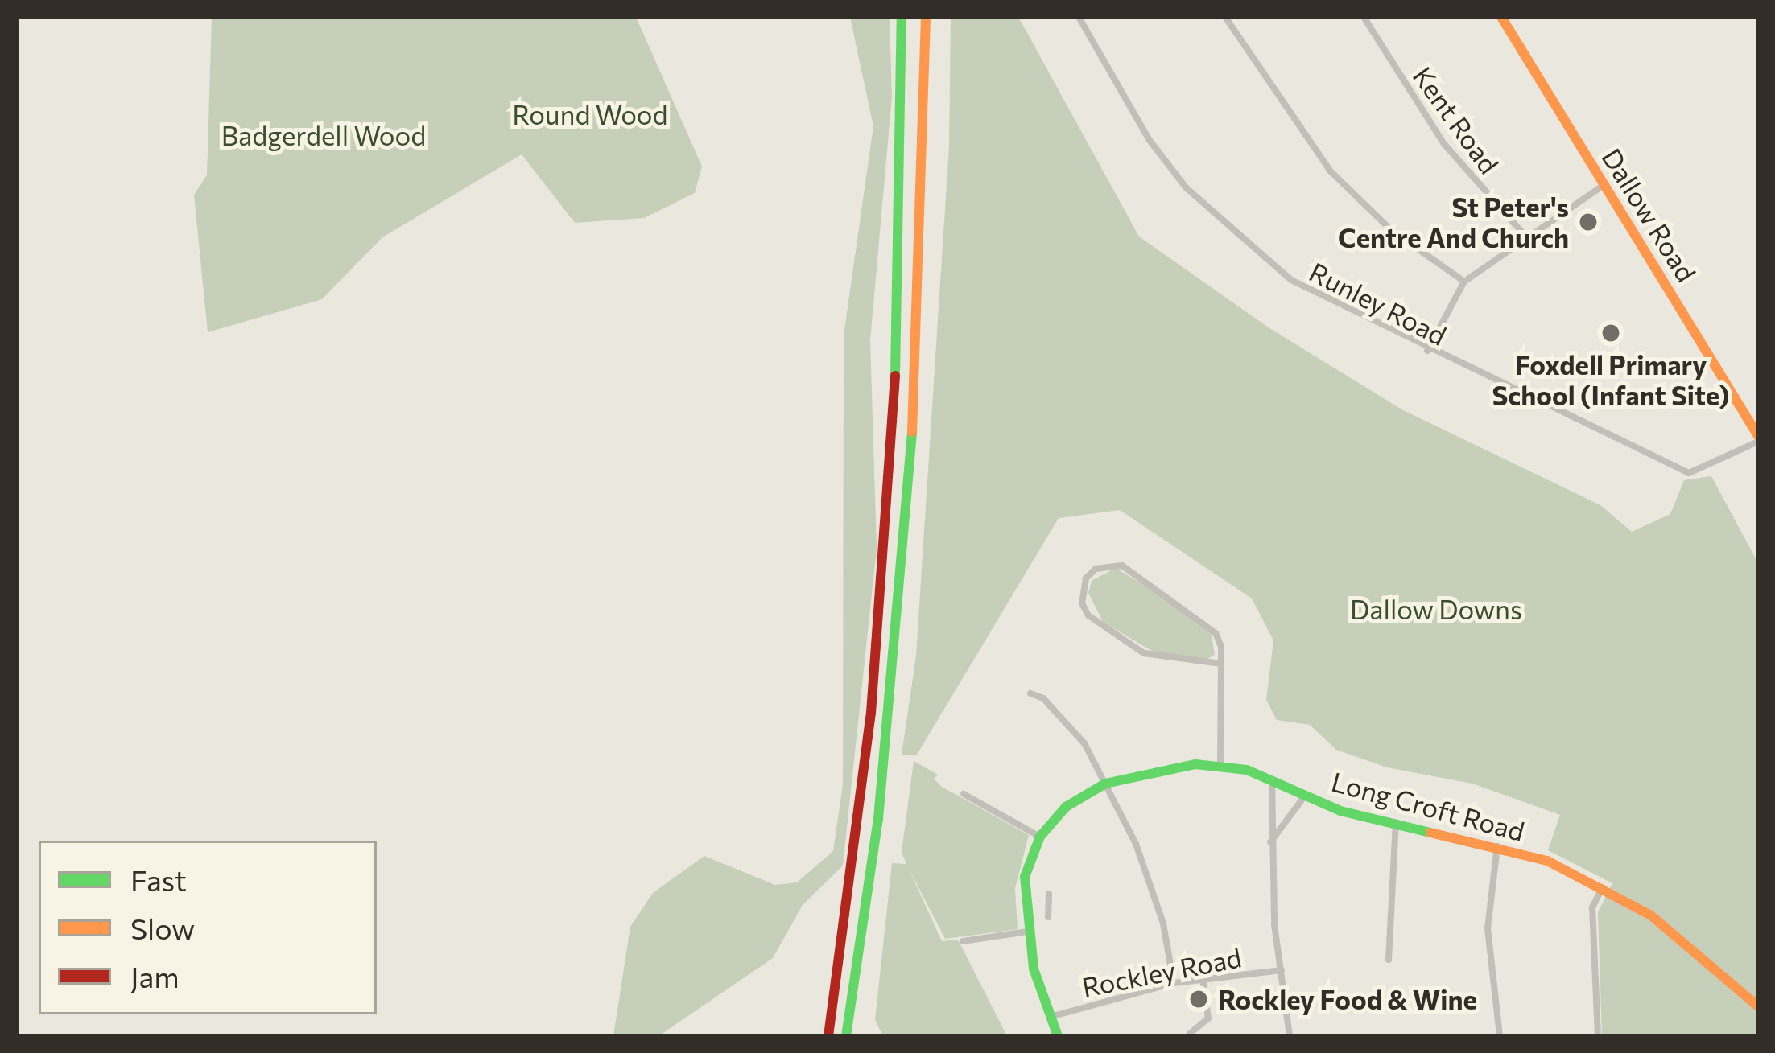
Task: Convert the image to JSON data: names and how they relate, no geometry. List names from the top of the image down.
{
  "streets": {
    "main road": ["Dallow Road", "Long Croft Road"],
    "street": ["Kent Road", "Runley Road", "Rockley Road"]
  },
  "crossings": [
    ["Dallow Road", "Runley Road"]
  ],
  "parks": ["Round Wood", "Badgerdell Wood", "Dallow Downs"],
  "places": ["St Peter's Centre And Church", "Foxdell Primary School (Infant Site)", "Rockley Food & Wine"],
  "legend": ["Fast", "Slow", "Jam"]
}
